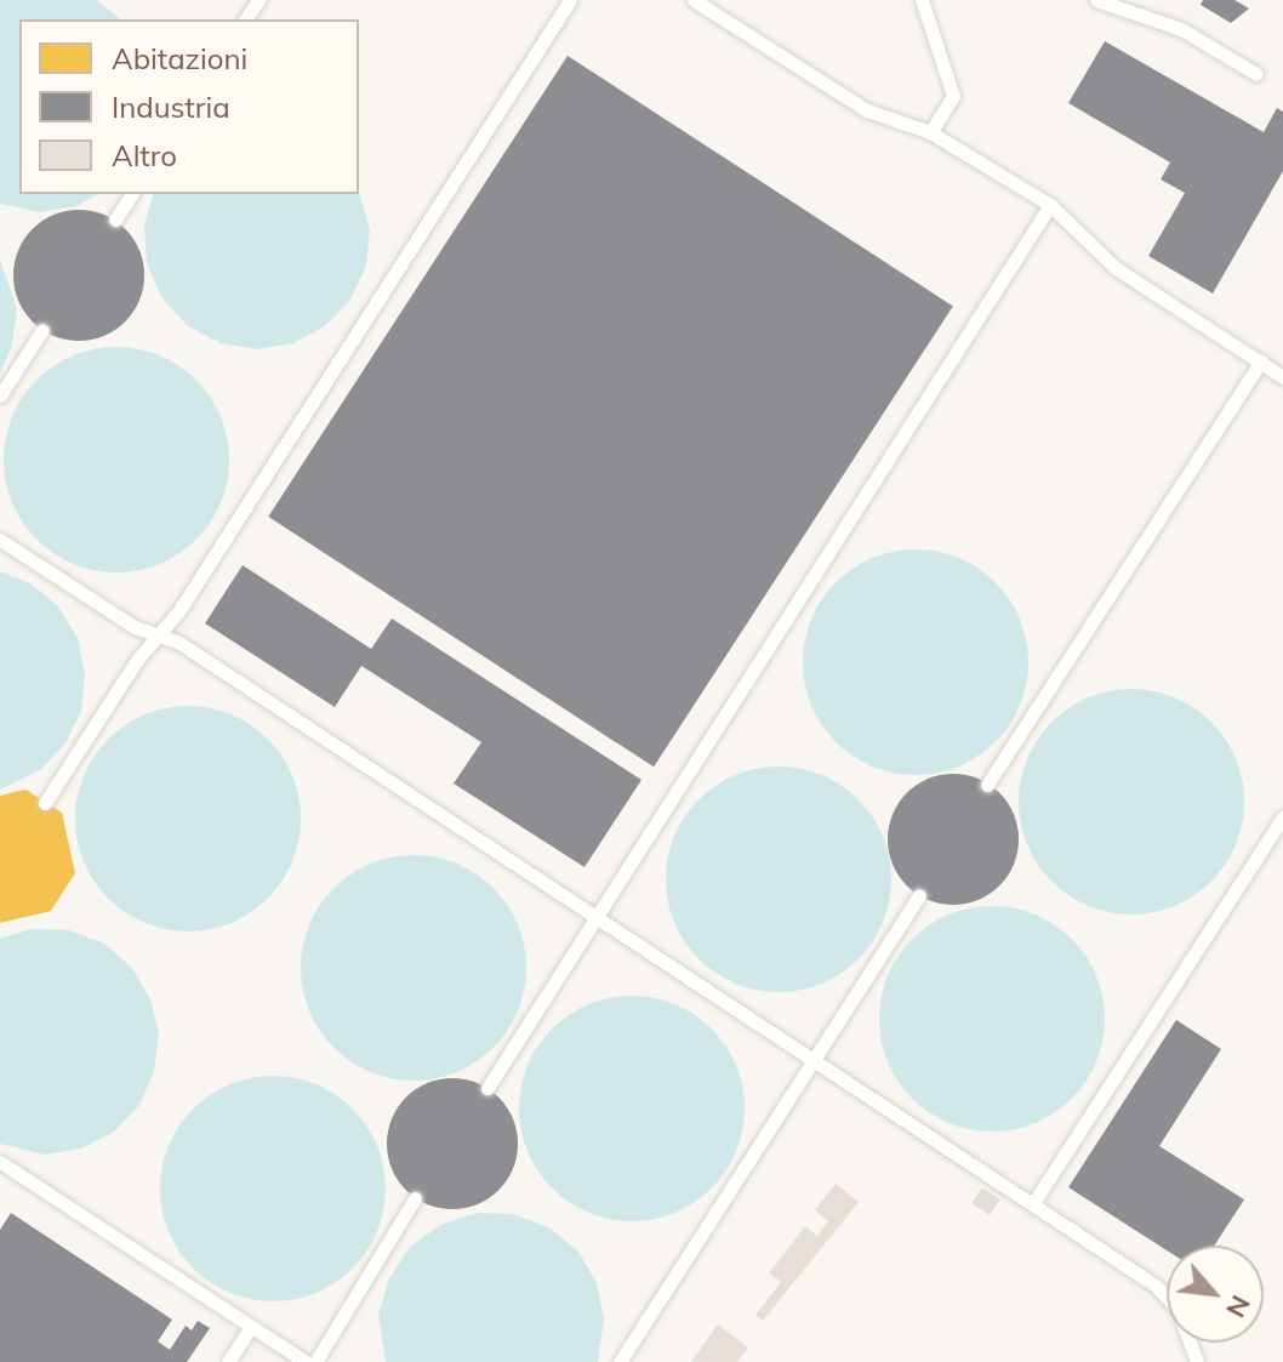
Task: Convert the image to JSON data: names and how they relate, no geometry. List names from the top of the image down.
{
  "legend": ["Abitazioni", "Industria", "Altro"],
  "north": "bottom right"
}
